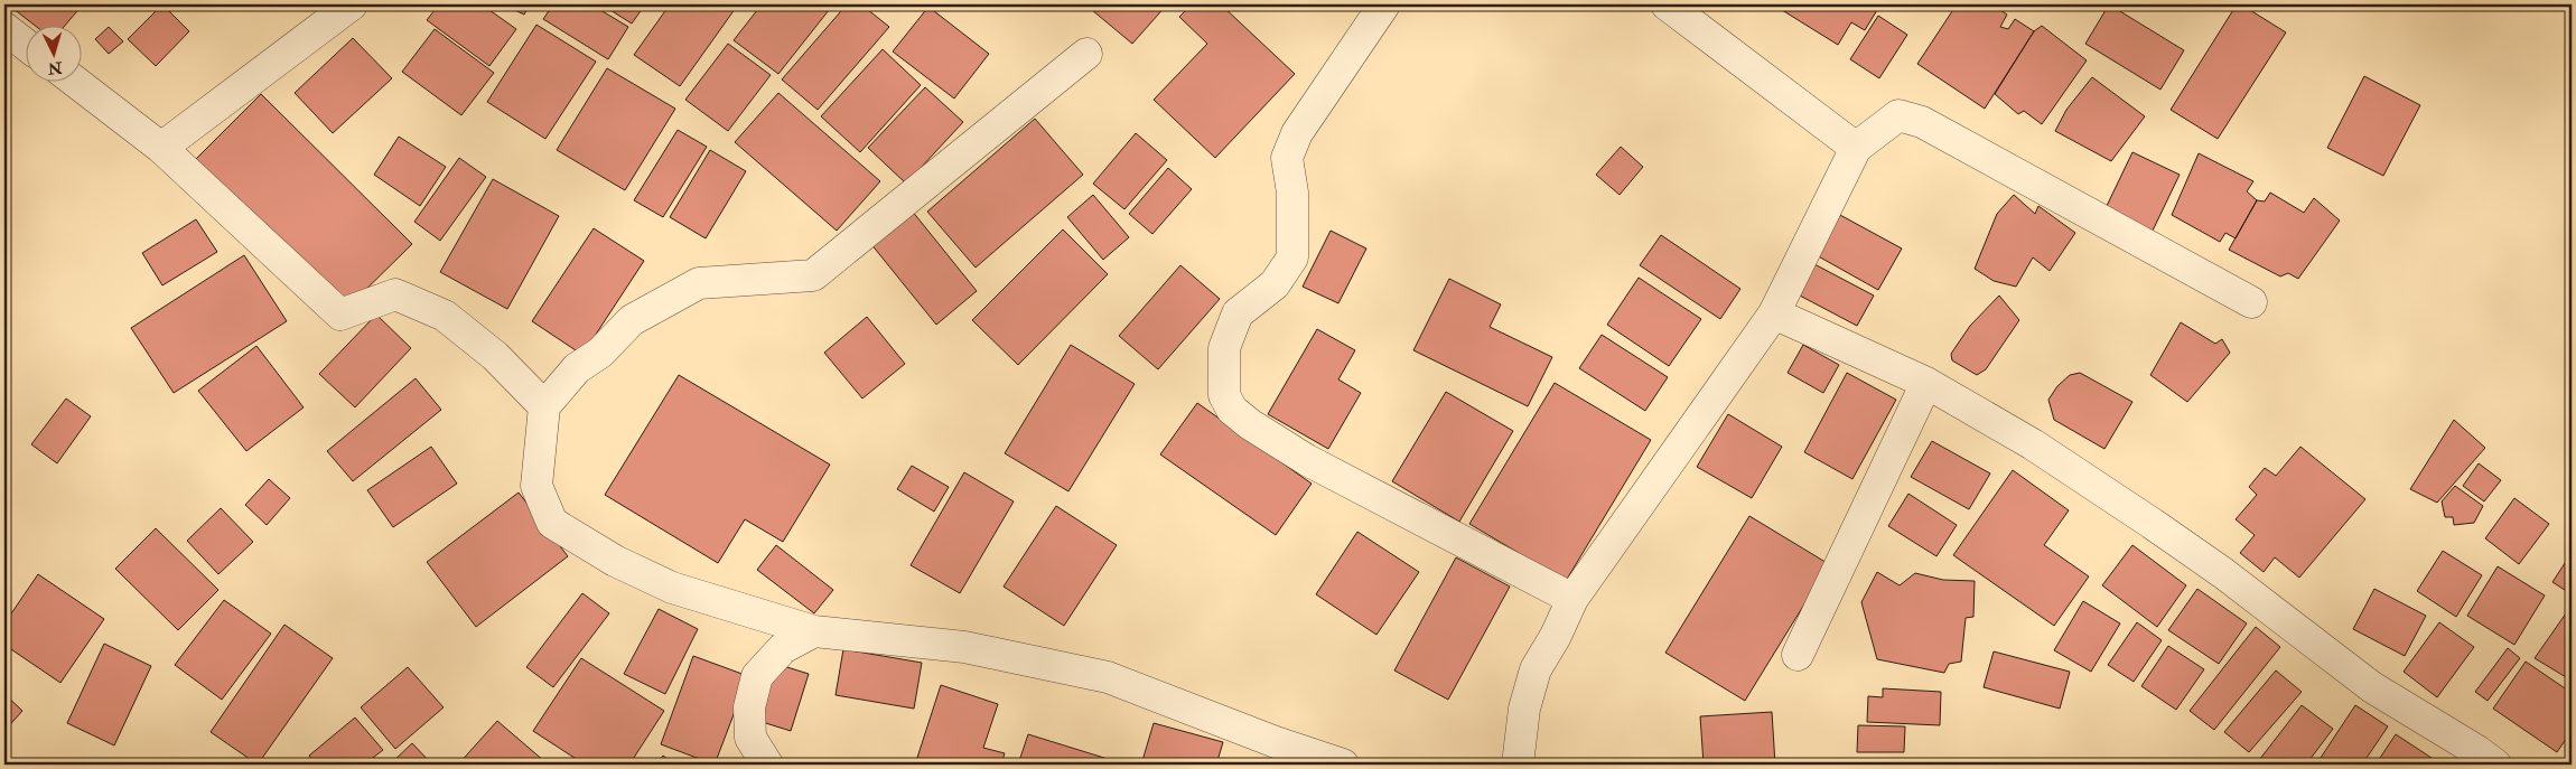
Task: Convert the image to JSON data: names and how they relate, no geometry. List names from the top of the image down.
{
  "north": "bottom"
}
